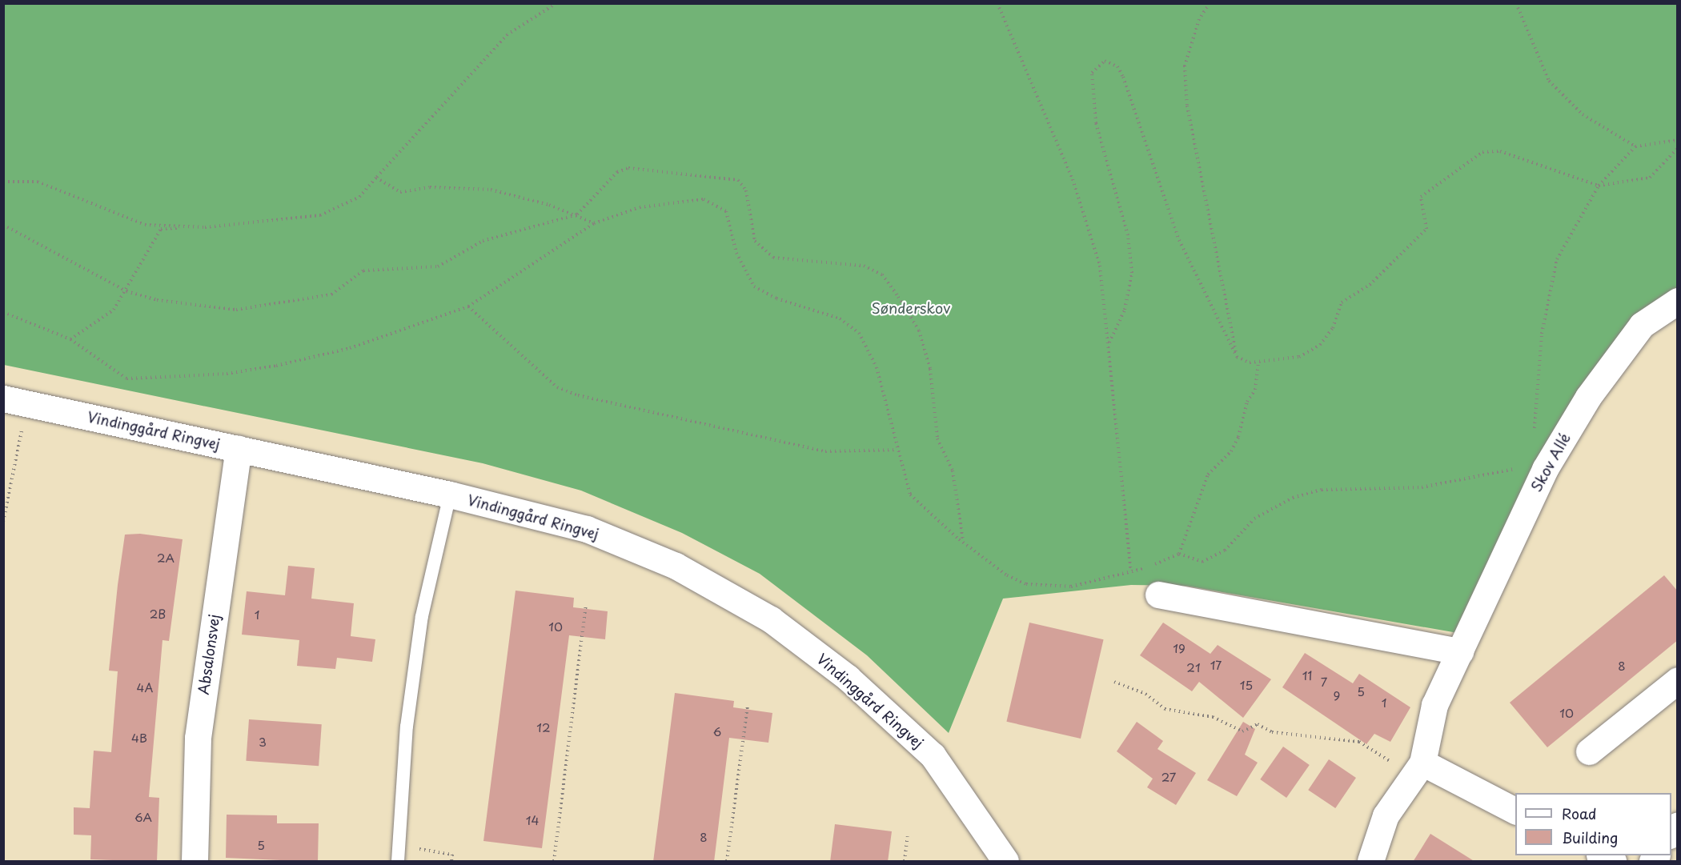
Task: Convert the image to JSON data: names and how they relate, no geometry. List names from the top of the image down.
{
  "streets": {
    "street": ["Vindinggård Ringvej", "Skov Allé", "Absalonsvej"]
  },
  "crossings": [
    ["Vindinggård Ringvej", "Absalonsvej"]
  ],
  "parks": ["Sønderskov"],
  "house_numbers": [
    "2A",
    "2B",
    "1",
    "10",
    "19",
    "17",
    "8",
    "21",
    "11",
    "7",
    "15",
    "4A",
    "5",
    "9",
    "1",
    "10",
    "12",
    "6",
    "4B",
    "3",
    "27",
    "6A",
    "14",
    "8",
    "5"
  ],
  "legend": ["Road", "Building"]
}
